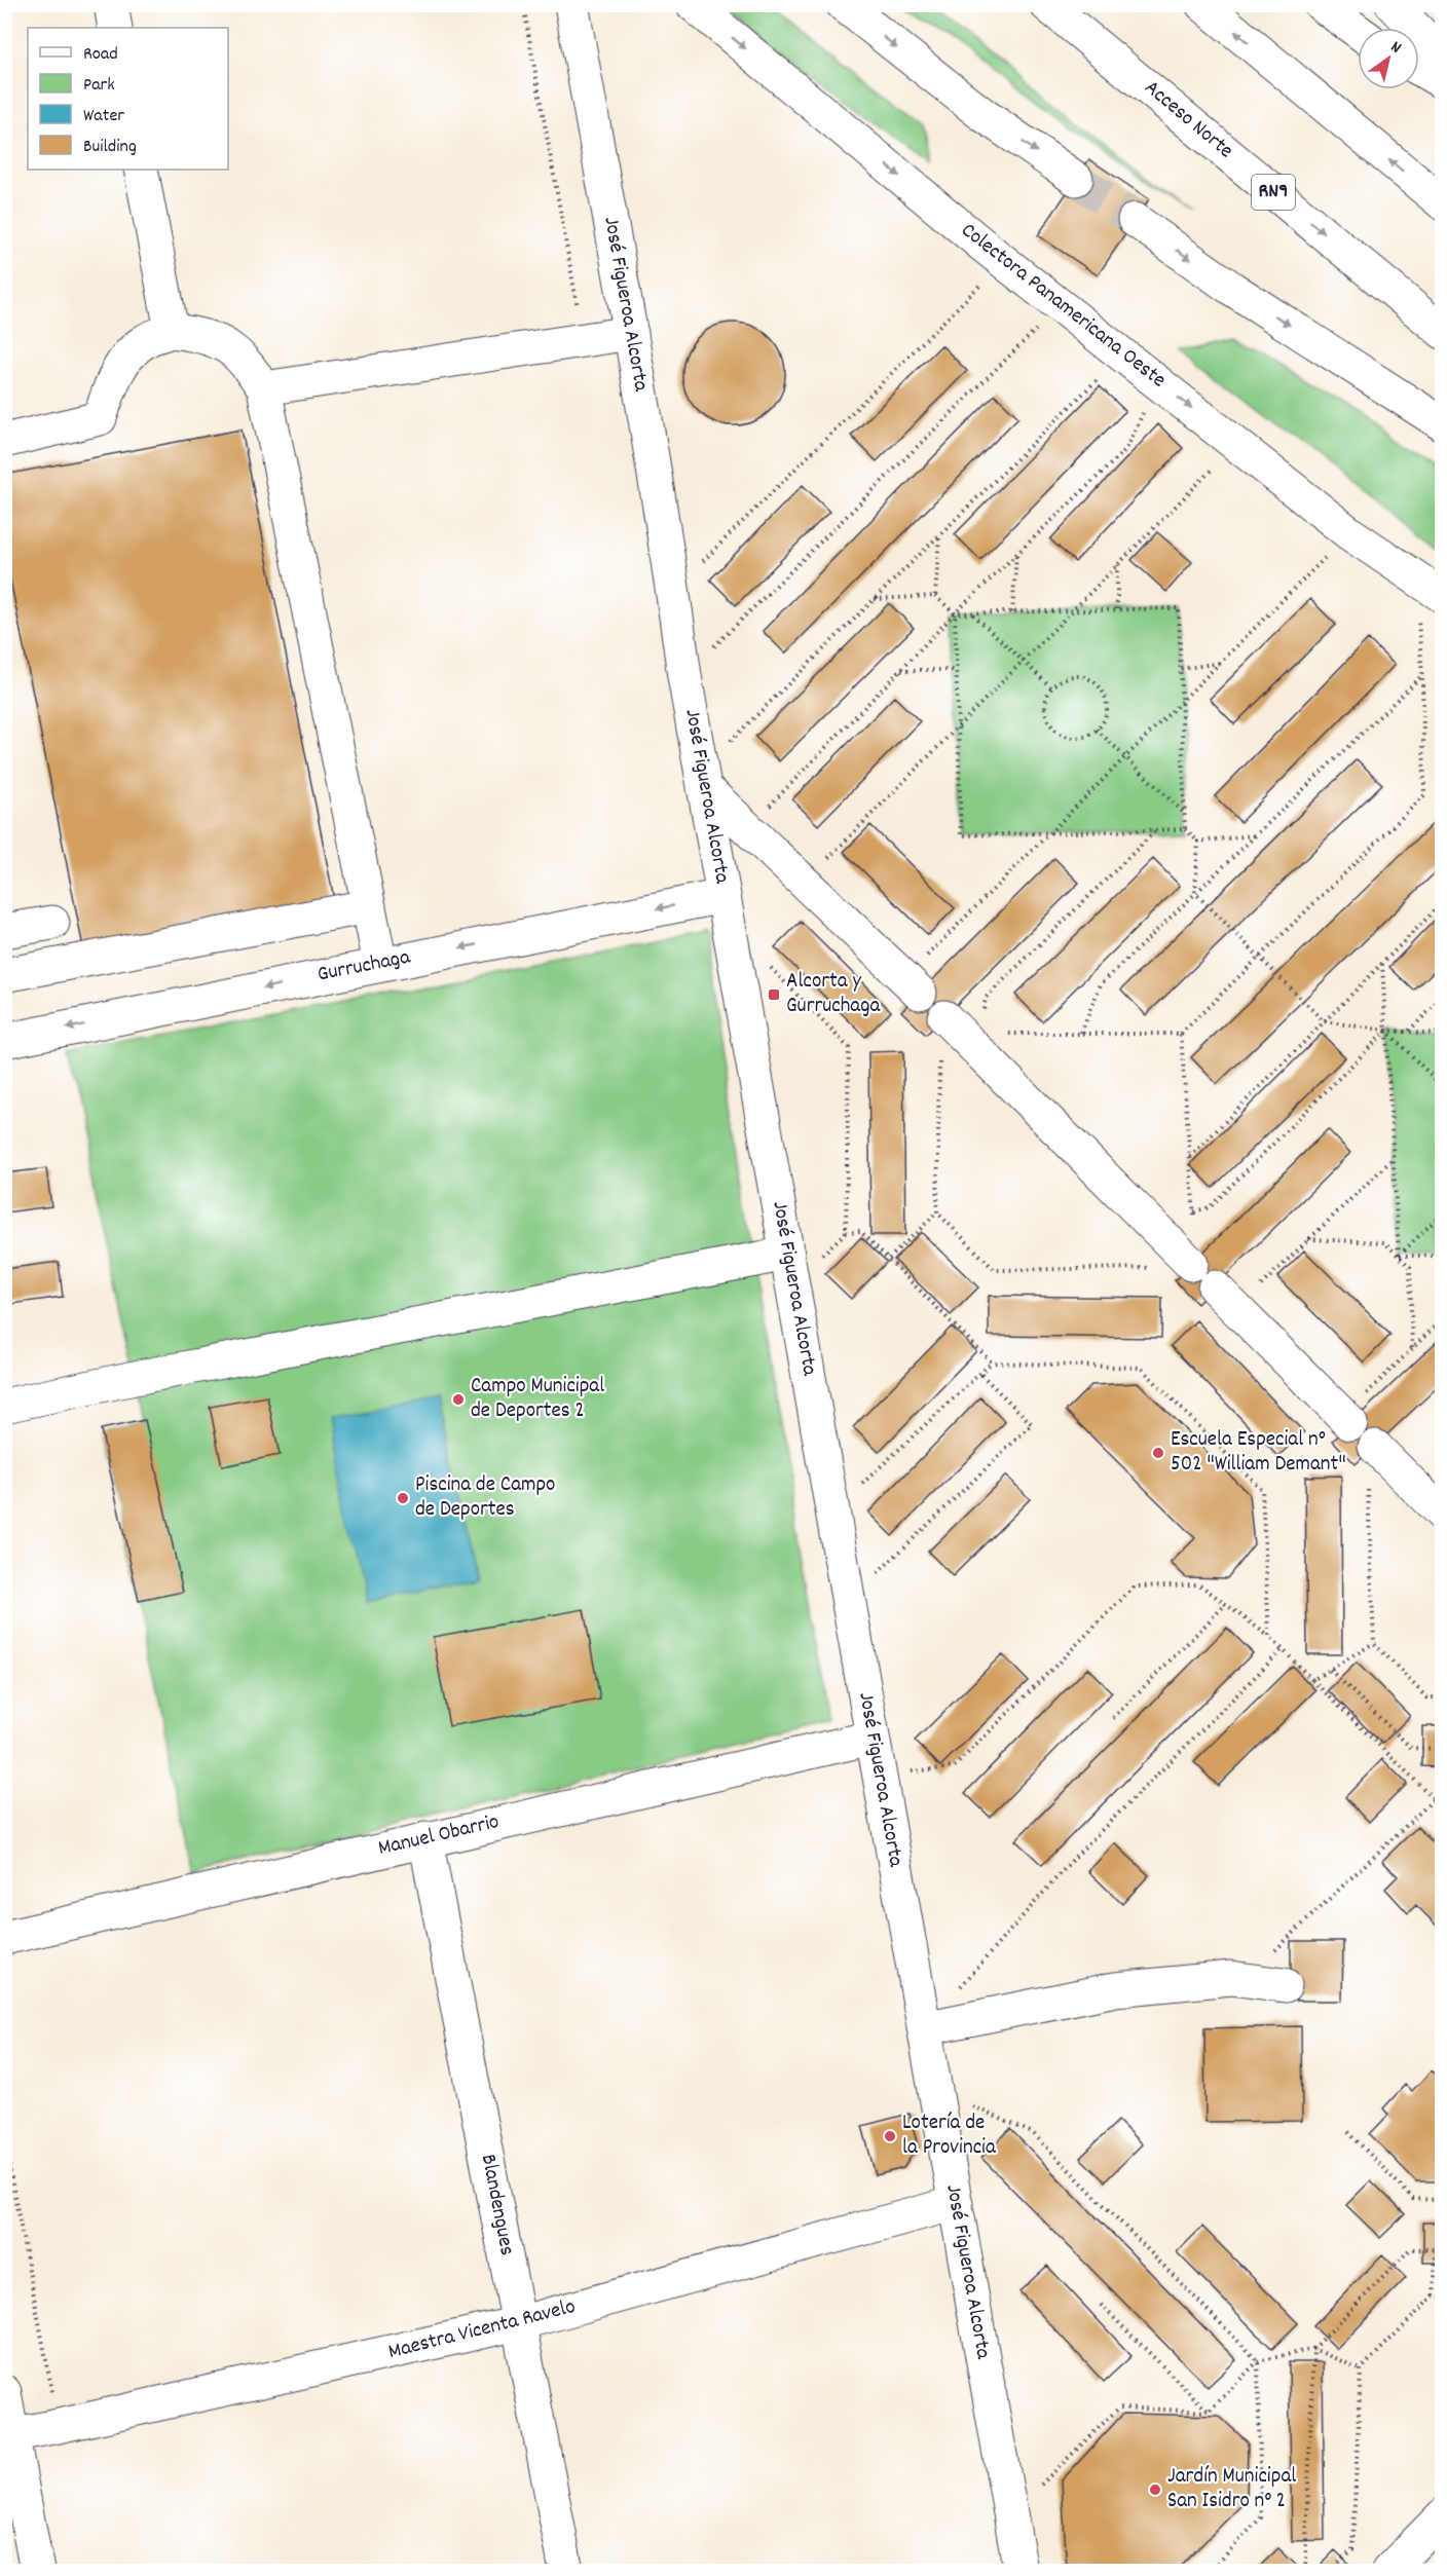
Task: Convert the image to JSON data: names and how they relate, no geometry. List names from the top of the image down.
{
  "streets": {
    "main road": [
      "Acceso Norte",
      "RN9",
      "José Figueroa Alcorta",
      "Colectora Panamericana Oeste",
      "Gurruchaga",
      "Manuel Obarrio",
      "Blandengues",
      "Maestra Vicenta Ravelo"
    ]
  },
  "crossings": [
    ["José Figueroa Alcorta", "Gurruchaga"],
    ["José Figueroa Alcorta", "Manuel Obarrio"],
    ["José Figueroa Alcorta", "Maestra Vicenta Ravelo"],
    ["Manuel Obarrio", "Blandengues"],
    ["Blandengues", "Maestra Vicenta Ravelo"]
  ],
  "places": {
    "transit": ["Alcorta y Gurruchaga"],
    "other": [
      "Campo Municipal de Deportes 2",
      "Escuela Especial n° 502 \"William Demant\"",
      "Piscina de Campo de Deportes",
      "Lotería de la Provincia",
      "Jardín Municipal San Isidro n° 2"
    ]
  },
  "legend": [
    "Road",
    "Park",
    "Water",
    "Building"
  ],
  "north": "top right"
}
